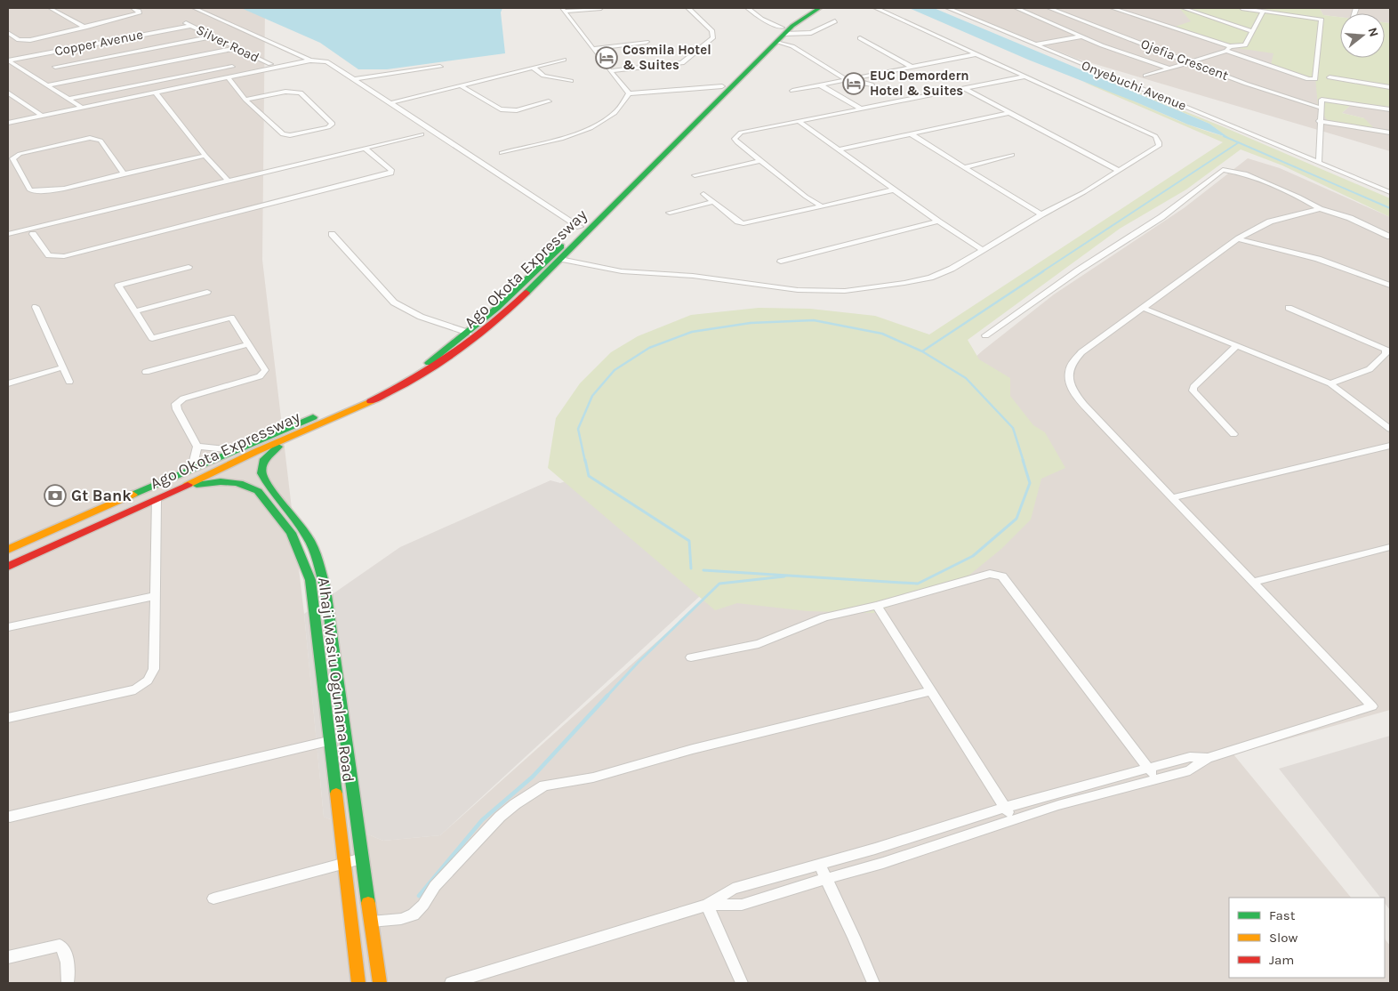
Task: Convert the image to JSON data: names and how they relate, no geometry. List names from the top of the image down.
{
  "streets": {
    "main road": ["Ago Okota Expressway", "Alhaji Wasiu Ogunlana Road"],
    "street": [
      "Copper Avenue",
      "Silver Road",
      "Ojefia Crescent",
      "Onyebuchi Avenue"
    ]
  },
  "crossings": [
    ["Copper Avenue", "Silver Road"],
    ["Ago Okota Expressway", "Alhaji Wasiu Ogunlana Road"]
  ],
  "places": {
    "hotel": ["Cosmila Hotel & Suites", "EUC Demordern Hotel & Suites"],
    "bank": ["Gt Bank"]
  },
  "legend": ["Fast", "Slow", "Jam"],
  "north": "right"
}
